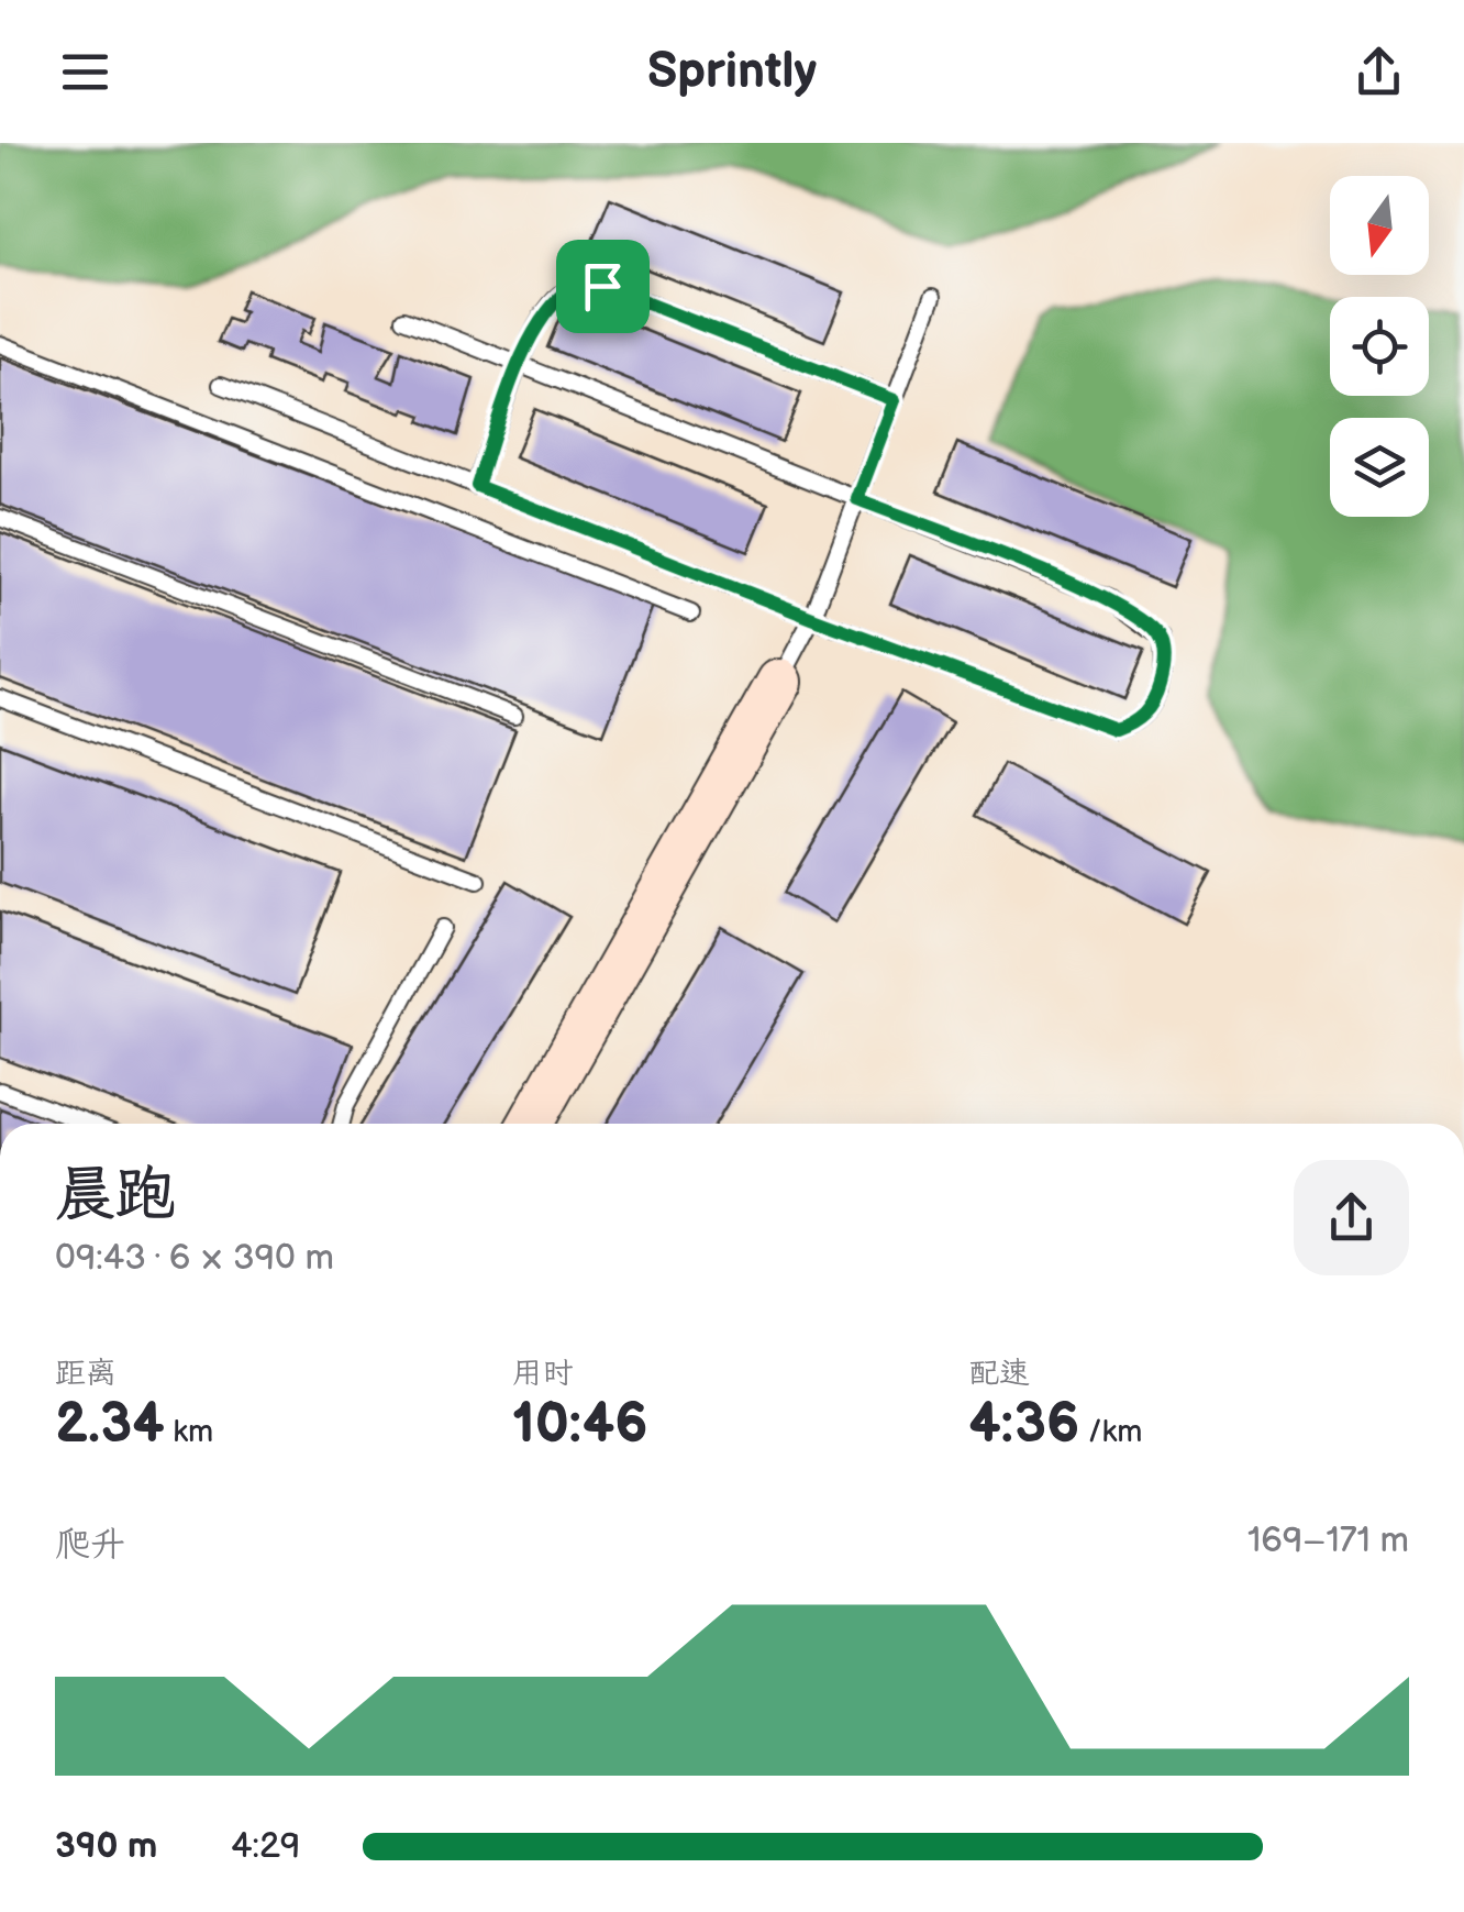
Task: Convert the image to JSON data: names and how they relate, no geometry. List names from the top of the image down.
{
  "north": "bottom",
  "page": {
    "header": "Sprintly",
    "heading": ["晨跑", "09:43 · 6 × 390 m"],
    "stats": [
      ["距离", "2.34 km"],
      ["用时", "10:46"],
      ["配速", "4:36 /km"]
    ],
    "chart": ["爬升", "169–171 m"],
    "list": [
      {
        "name": "390 m",
        "note": "4:29"
      }
    ]
  }
}
